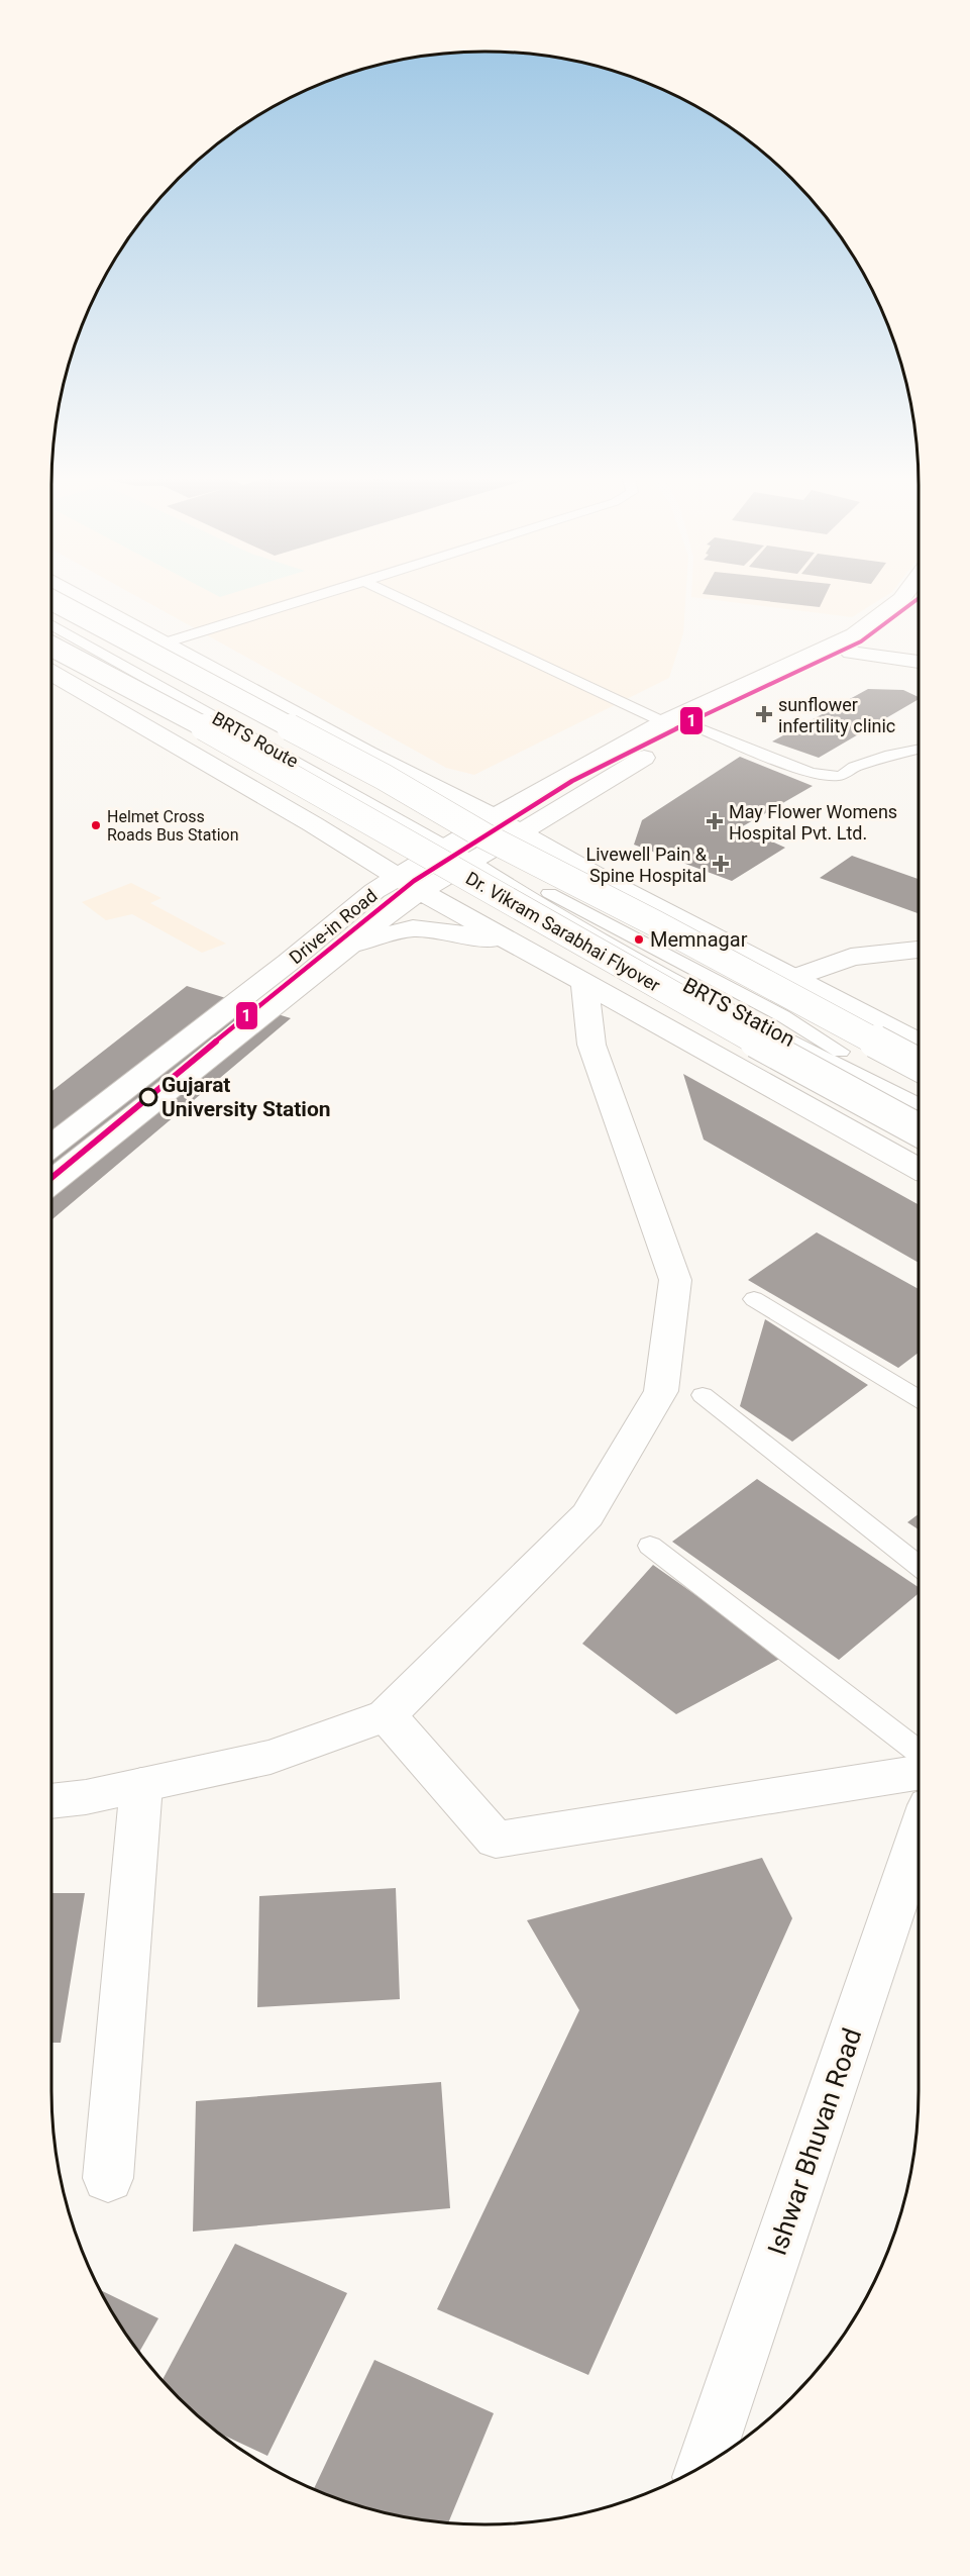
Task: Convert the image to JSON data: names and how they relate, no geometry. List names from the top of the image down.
{
  "streets": {
    "main road": ["Drive-in Road", "Dr. Vikram Sarabhai Flyover", "Ishwar Bhuvan Road"],
    "lane": ["BRTS Route", "BRTS Station"]
  },
  "crossings": [
    ["BRTS Route", "Drive-in Road"],
    ["BRTS Route", "BRTS Station"]
  ],
  "places": {
    "health": ["sunflower infertility clinic", "May Flower Womens Hospital Pvt. Ltd.", "Livewell Pain & Spine Hospital"],
    "other": ["Helmet Cross Roads Bus Station", "Memnagar", "Gujarat University Station"]
  },
  "lines": ["transit line 1"]
}
